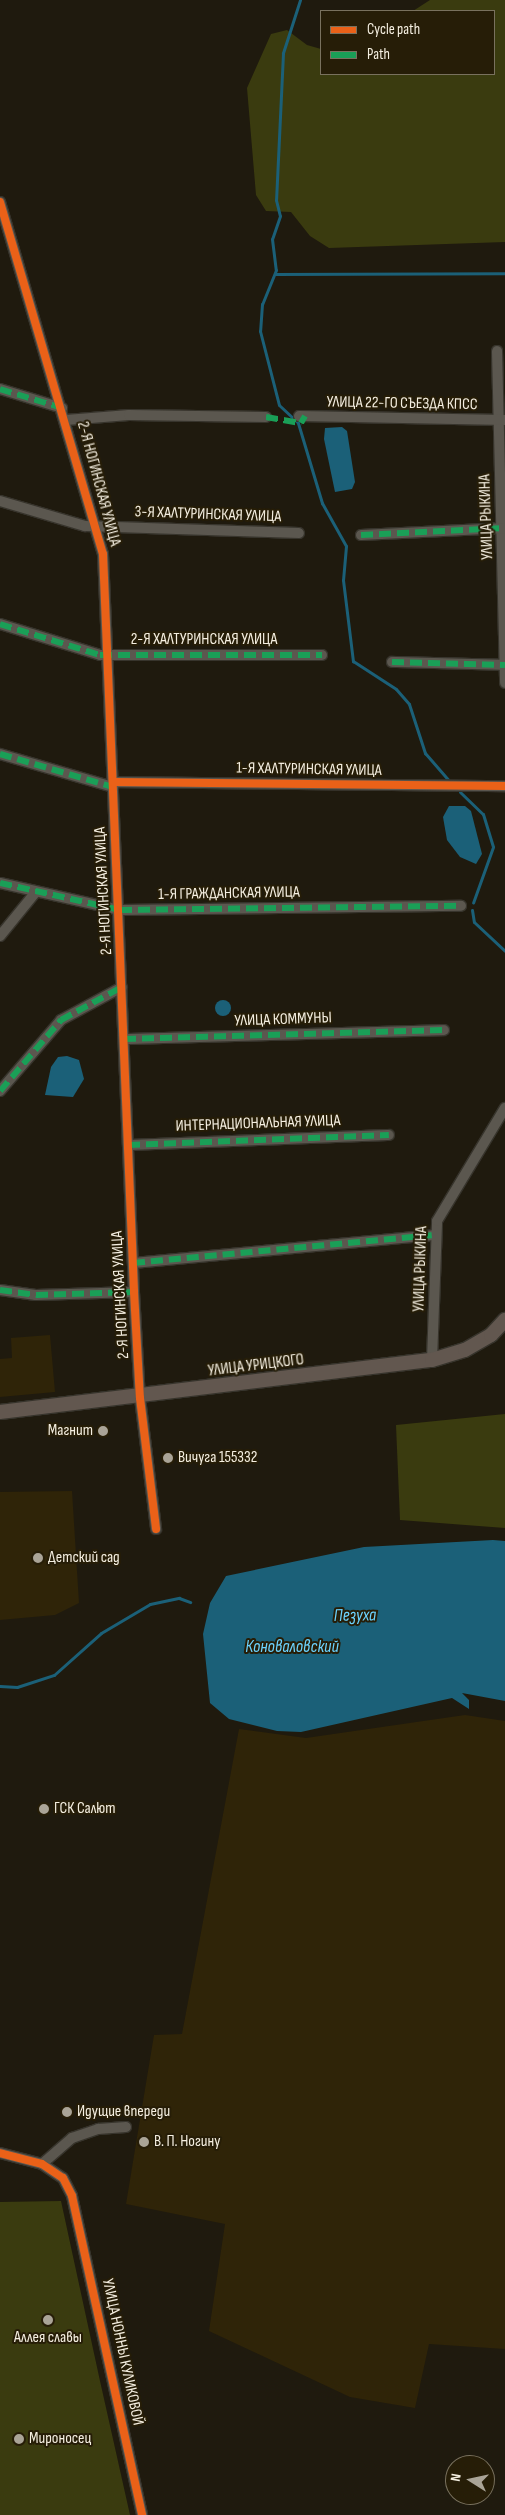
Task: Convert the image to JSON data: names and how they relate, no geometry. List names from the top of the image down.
{
  "streets": {
    "main road": ["УЛИЦА УРИЦКОГО"],
    "street": [
      "УЛИЦА 22-ГО СЪЕЗДА КПСС",
      "2-Я НОГИНСКАЯ УЛИЦА",
      "3-Я ХАЛТУРИНСКАЯ УЛИЦА",
      "УЛИЦА РЫКИНА",
      "2-Я ХАЛТУРИНСКАЯ УЛИЦА",
      "1-Я ХАЛТУРИНСКАЯ УЛИЦА",
      "1-Я ГРАЖДАНСКАЯ УЛИЦА",
      "УЛИЦА КОММУНЫ",
      "ИНТЕРНАЦИОНАЛЬНАЯ УЛИЦА",
      "УЛИЦА НОННЫ КУЛИКОВОЙ"
    ]
  },
  "crossings": [
    ["УЛИЦА 22-ГО СЪЕЗДА КПСС", "УЛИЦА РЫКИНА"],
    ["2-Я НОГИНСКАЯ УЛИЦА", "3-Я ХАЛТУРИНСКАЯ УЛИЦА"],
    ["2-Я НОГИНСКАЯ УЛИЦА", "2-Я ХАЛТУРИНСКАЯ УЛИЦА"],
    ["2-Я НОГИНСКАЯ УЛИЦА", "1-Я ХАЛТУРИНСКАЯ УЛИЦА"],
    ["2-Я НОГИНСКАЯ УЛИЦА", "1-Я ГРАЖДАНСКАЯ УЛИЦА"],
    ["2-Я НОГИНСКАЯ УЛИЦА", "УЛИЦА КОММУНЫ"],
    ["2-Я НОГИНСКАЯ УЛИЦА", "ИНТЕРНАЦИОНАЛЬНАЯ УЛИЦА"],
    ["2-Я НОГИНСКАЯ УЛИЦА", "УЛИЦА УРИЦКОГО"],
    ["УЛИЦА РЫКИНА", "УЛИЦА УРИЦКОГО"]
  ],
  "water": ["Пезуха", "Коноваловский"],
  "places": [
    "Магнит",
    "Вичуга 155332",
    "Детский сад",
    "ГСК Салют",
    "Идущие впереди",
    "В. П. Ногину",
    "Аллея славы",
    "Мироносец"
  ],
  "legend": ["Cycle path", "Path"],
  "north": "left"
}
